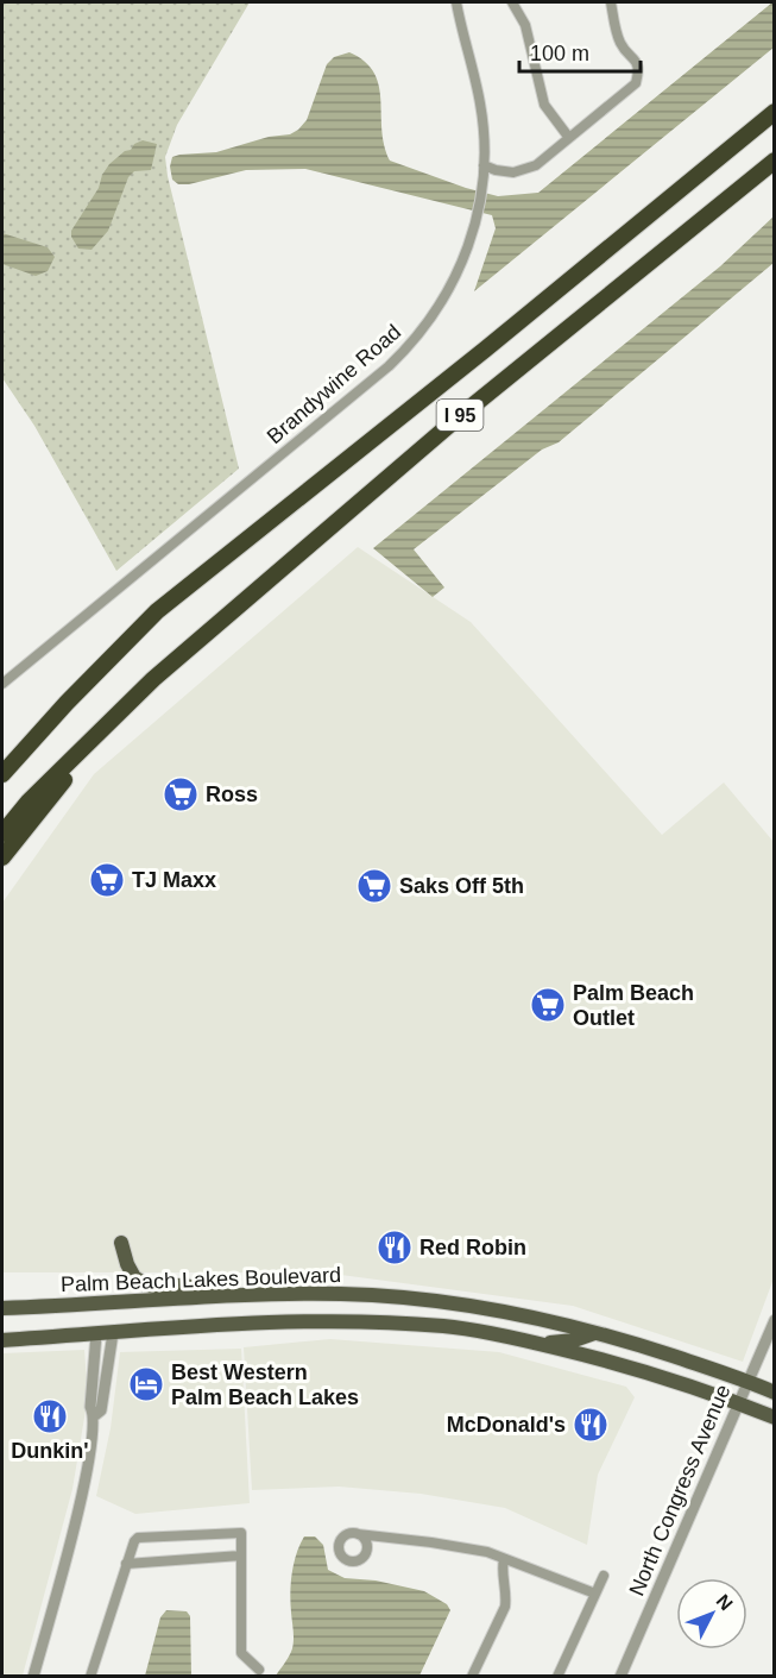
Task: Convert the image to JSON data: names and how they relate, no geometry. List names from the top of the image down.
{
  "streets": {
    "highway": ["I 95"],
    "main road": ["Palm Beach Lakes Boulevard"],
    "street": ["Brandywine Road", "North Congress Avenue"]
  },
  "crossings": [
    ["Palm Beach Lakes Boulevard", "North Congress Avenue"]
  ],
  "places": {
    "supermarket": [
      "Ross",
      "TJ Maxx",
      "Saks Off 5th",
      "Palm Beach Outlet"
    ],
    "restaurant": ["Red Robin", "Dunkin'", "McDonald's"],
    "hotel": ["Best Western Palm Beach Lakes"]
  },
  "scale_bar": "100 m",
  "north": "top right"
}
